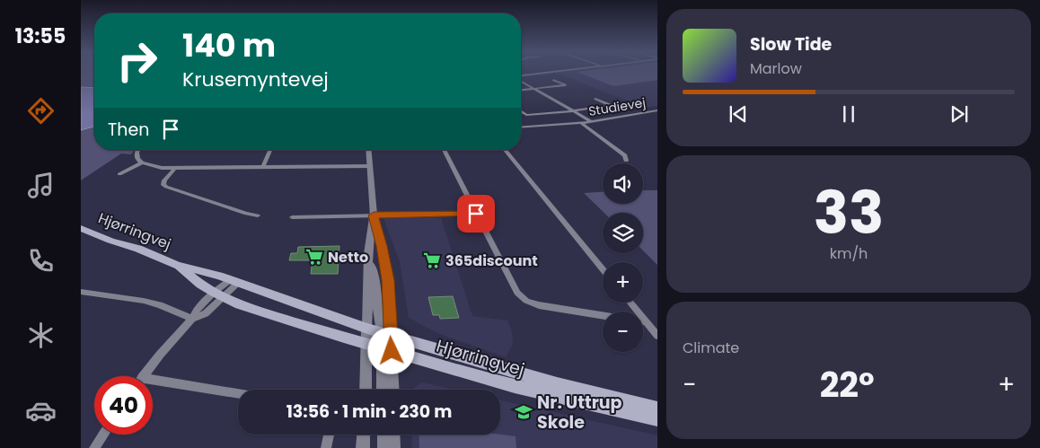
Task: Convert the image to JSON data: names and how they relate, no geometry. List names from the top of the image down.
{
  "streets": {
    "main road": ["Hjørringvej"],
    "street": ["Studievej"]
  },
  "places": {
    "supermarket": ["Netto", "365discount"],
    "school or university": ["Nr. Uttrup Skole"]
  },
  "page": {
    "tabs": "13:55",
    "turn": ["140 m", "Krusemyntevej"],
    "song": ["Slow Tide", "Marlow"],
    "then": "Then",
    "tile": [
      ["33", "km/h"],
      "Climate"
    ],
    "map_buttons": ["+", "−"],
    "heat": ["−", "22°", "+"],
    "limit": "40",
    "trip": "13:56 · 1 min · 230 m"
  }
}
